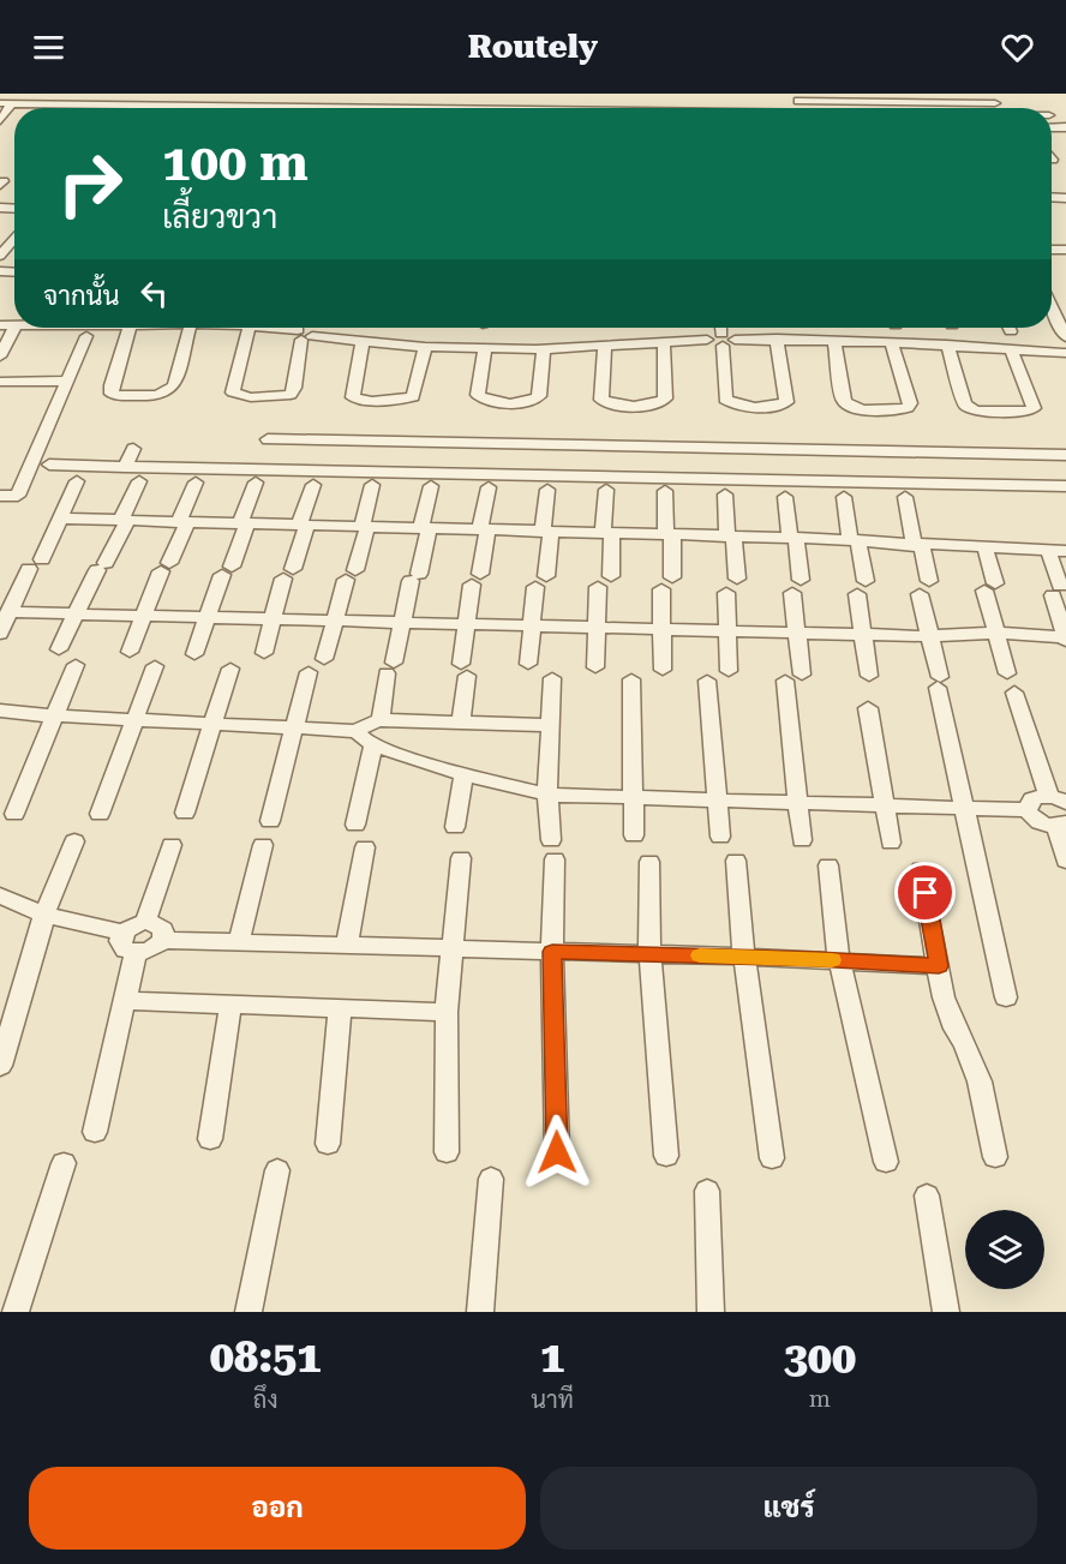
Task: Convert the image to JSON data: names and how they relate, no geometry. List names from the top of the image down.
{
  "page": {
    "header": "Routely",
    "turn": ["100 m", "เลี้ยวขวา"],
    "then": "จากนั้น",
    "eta": [
      "08:51",
      "ถึง",
      "1",
      "นาที",
      "300",
      "m"
    ],
    "buttons": ["ออก", "แชร์"]
  }
}
